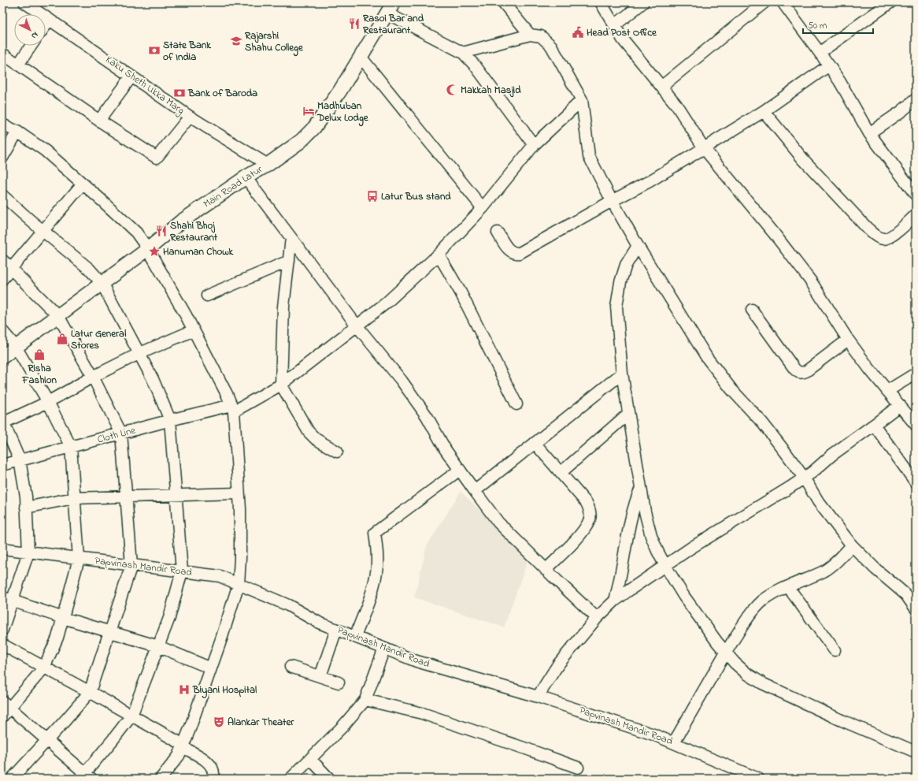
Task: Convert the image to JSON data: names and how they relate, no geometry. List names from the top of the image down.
{
  "streets": {
    "main road": ["Main Road Latur"],
    "street": ["Kaku Sheth Ukka Marg", "Cloth Line", "Papvinash Mandir Road"]
  },
  "crossings": [
    ["Kaku Sheth Ukka Marg", "Main Road Latur"]
  ],
  "places": {
    "restaurant": ["Rasoi Bar and Restaurant", "Shahi Bhoj Restaurant"],
    "public building": ["Head Post Office"],
    "school or university": ["Rajarshi Shahu College"],
    "bank": ["State Bank of India", "Bank of Baroda"],
    "mosque": ["Makkah Masjid"],
    "hotel": ["Madhuban Delux Lodge"],
    "bus stop": ["Latur Bus stand"],
    "place": ["Hanuman Chowk"],
    "shop": ["Latur General Stores", "Risha Fashion"],
    "hospital": ["Biyani Hospital"],
    "theatre": ["Alankar Theater"]
  },
  "scale_bar": "50 m",
  "north": "bottom right"
}
